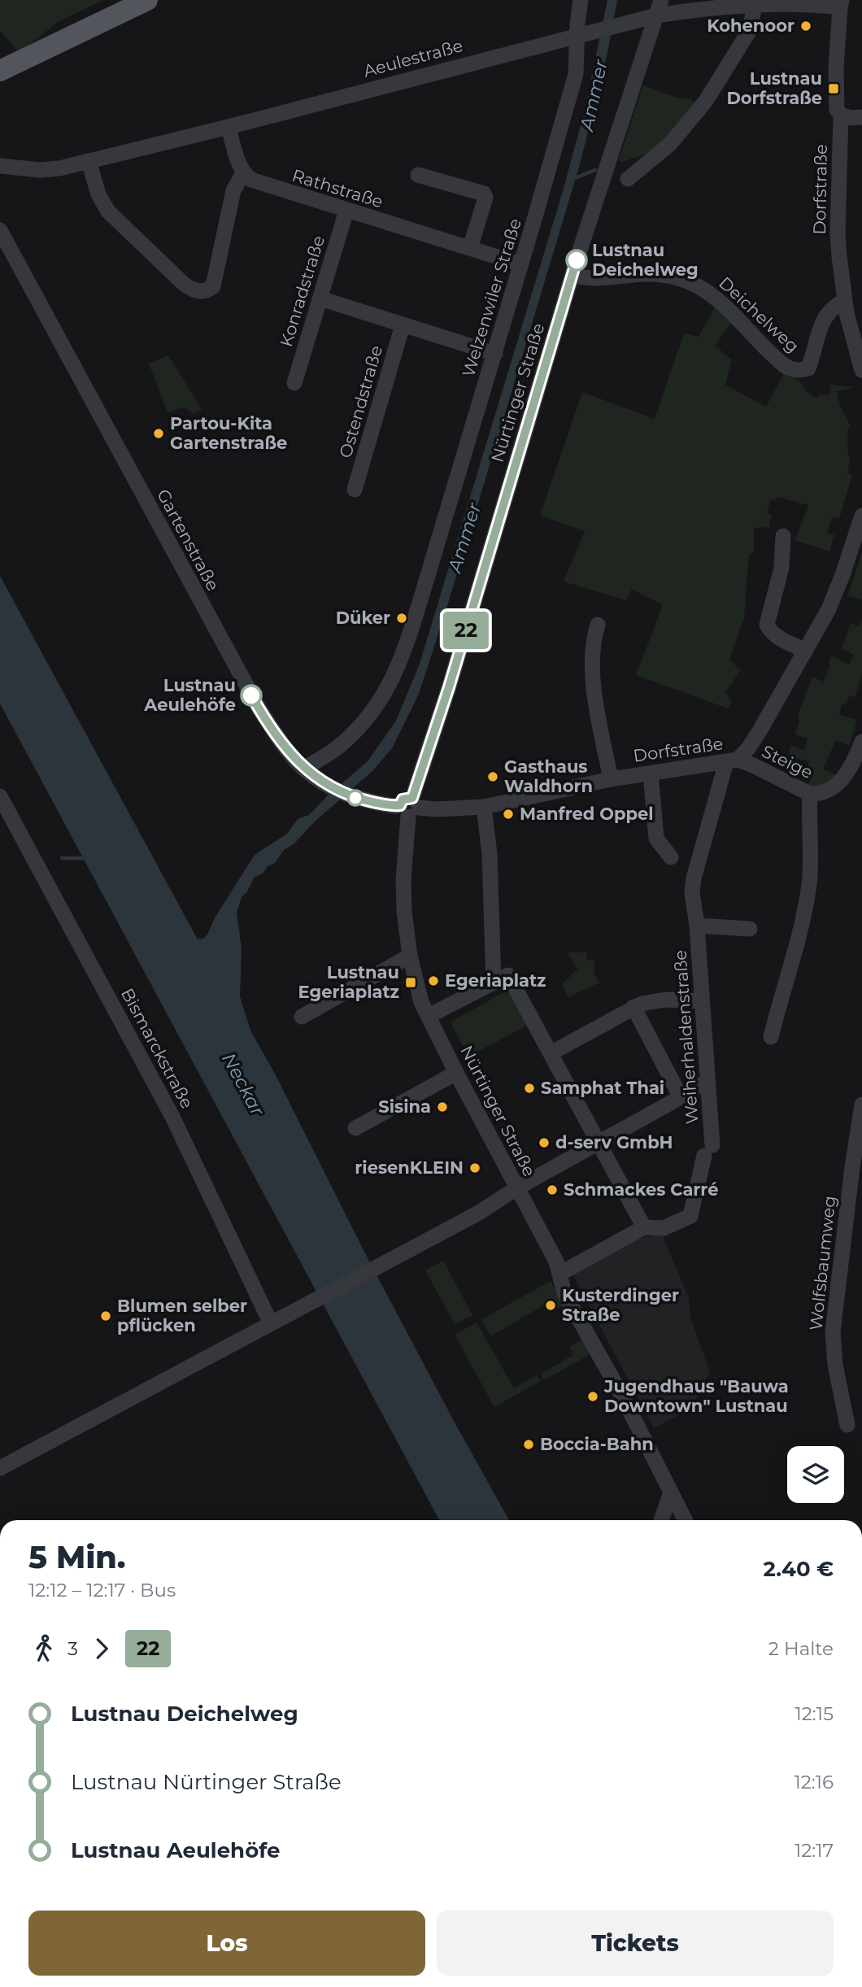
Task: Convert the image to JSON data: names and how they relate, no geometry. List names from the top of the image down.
{
  "streets": {
    "street": [
      "Aeulestraße",
      "Rathstraße",
      "Dorfstraße",
      "Konradstraße",
      "Welzenwiler Straße",
      "Deichelweg",
      "Nürtinger Straße",
      "Ostendstraße",
      "Gartenstraße",
      "Steige",
      "Weiherhaldenstraße",
      "Bismarckstraße",
      "Wolfsbaumweg"
    ]
  },
  "crossings": [
    ["Aeulestraße", "Dorfstraße"],
    ["Aeulestraße", "Welzenwiler Straße"],
    ["Aeulestraße", "Nürtinger Straße"],
    ["Rathstraße", "Konradstraße"],
    ["Rathstraße", "Welzenwiler Straße"],
    ["Dorfstraße", "Deichelweg"],
    ["Dorfstraße", "Nürtinger Straße"],
    ["Dorfstraße", "Gartenstraße"],
    ["Dorfstraße", "Steige"],
    ["Dorfstraße", "Weiherhaldenstraße"],
    ["Welzenwiler Straße", "Gartenstraße"],
    ["Deichelweg", "Nürtinger Straße"],
    ["Nürtinger Straße", "Gartenstraße"],
    ["Steige", "Weiherhaldenstraße"]
  ],
  "water": ["Ammer", "Neckar"],
  "places": {
    "other": [
      "Kohenoor",
      "Lustnau Deichelweg",
      "Partou-Kita Gartenstraße",
      "Düker",
      "Lustnau Aeulehöfe",
      "Gasthaus Waldhorn",
      "Manfred Oppel",
      "Egeriaplatz",
      "Samphat Thai",
      "Sisina",
      "d-serv GmbH",
      "riesenKLEIN",
      "Schmackes Carré",
      "Kusterdinger Straße",
      "Blumen selber pflücken",
      "Jugendhaus \"Bauwa Downtown\" Lustnau",
      "Boccia-Bahn"
    ],
    "transit": ["Lustnau Dorfstraße", "Lustnau Egeriaplatz"]
  },
  "lines": ["bus line 22"],
  "page": {
    "on_map": "22",
    "heading": ["5 Min.", "12:12 – 12:17 · Bus", "2.40 €"],
    "legs": ["3", "22", "2 Halte"],
    "list": [
      {
        "name": "Lustnau Deichelweg",
        "value": "12:15"
      },
      {
        "name": "Lustnau Nürtinger Straße",
        "value": "12:16"
      },
      {
        "name": "Lustnau Aeulehöfe",
        "value": "12:17"
      }
    ],
    "buttons": ["Los", "Tickets"]
  }
}
